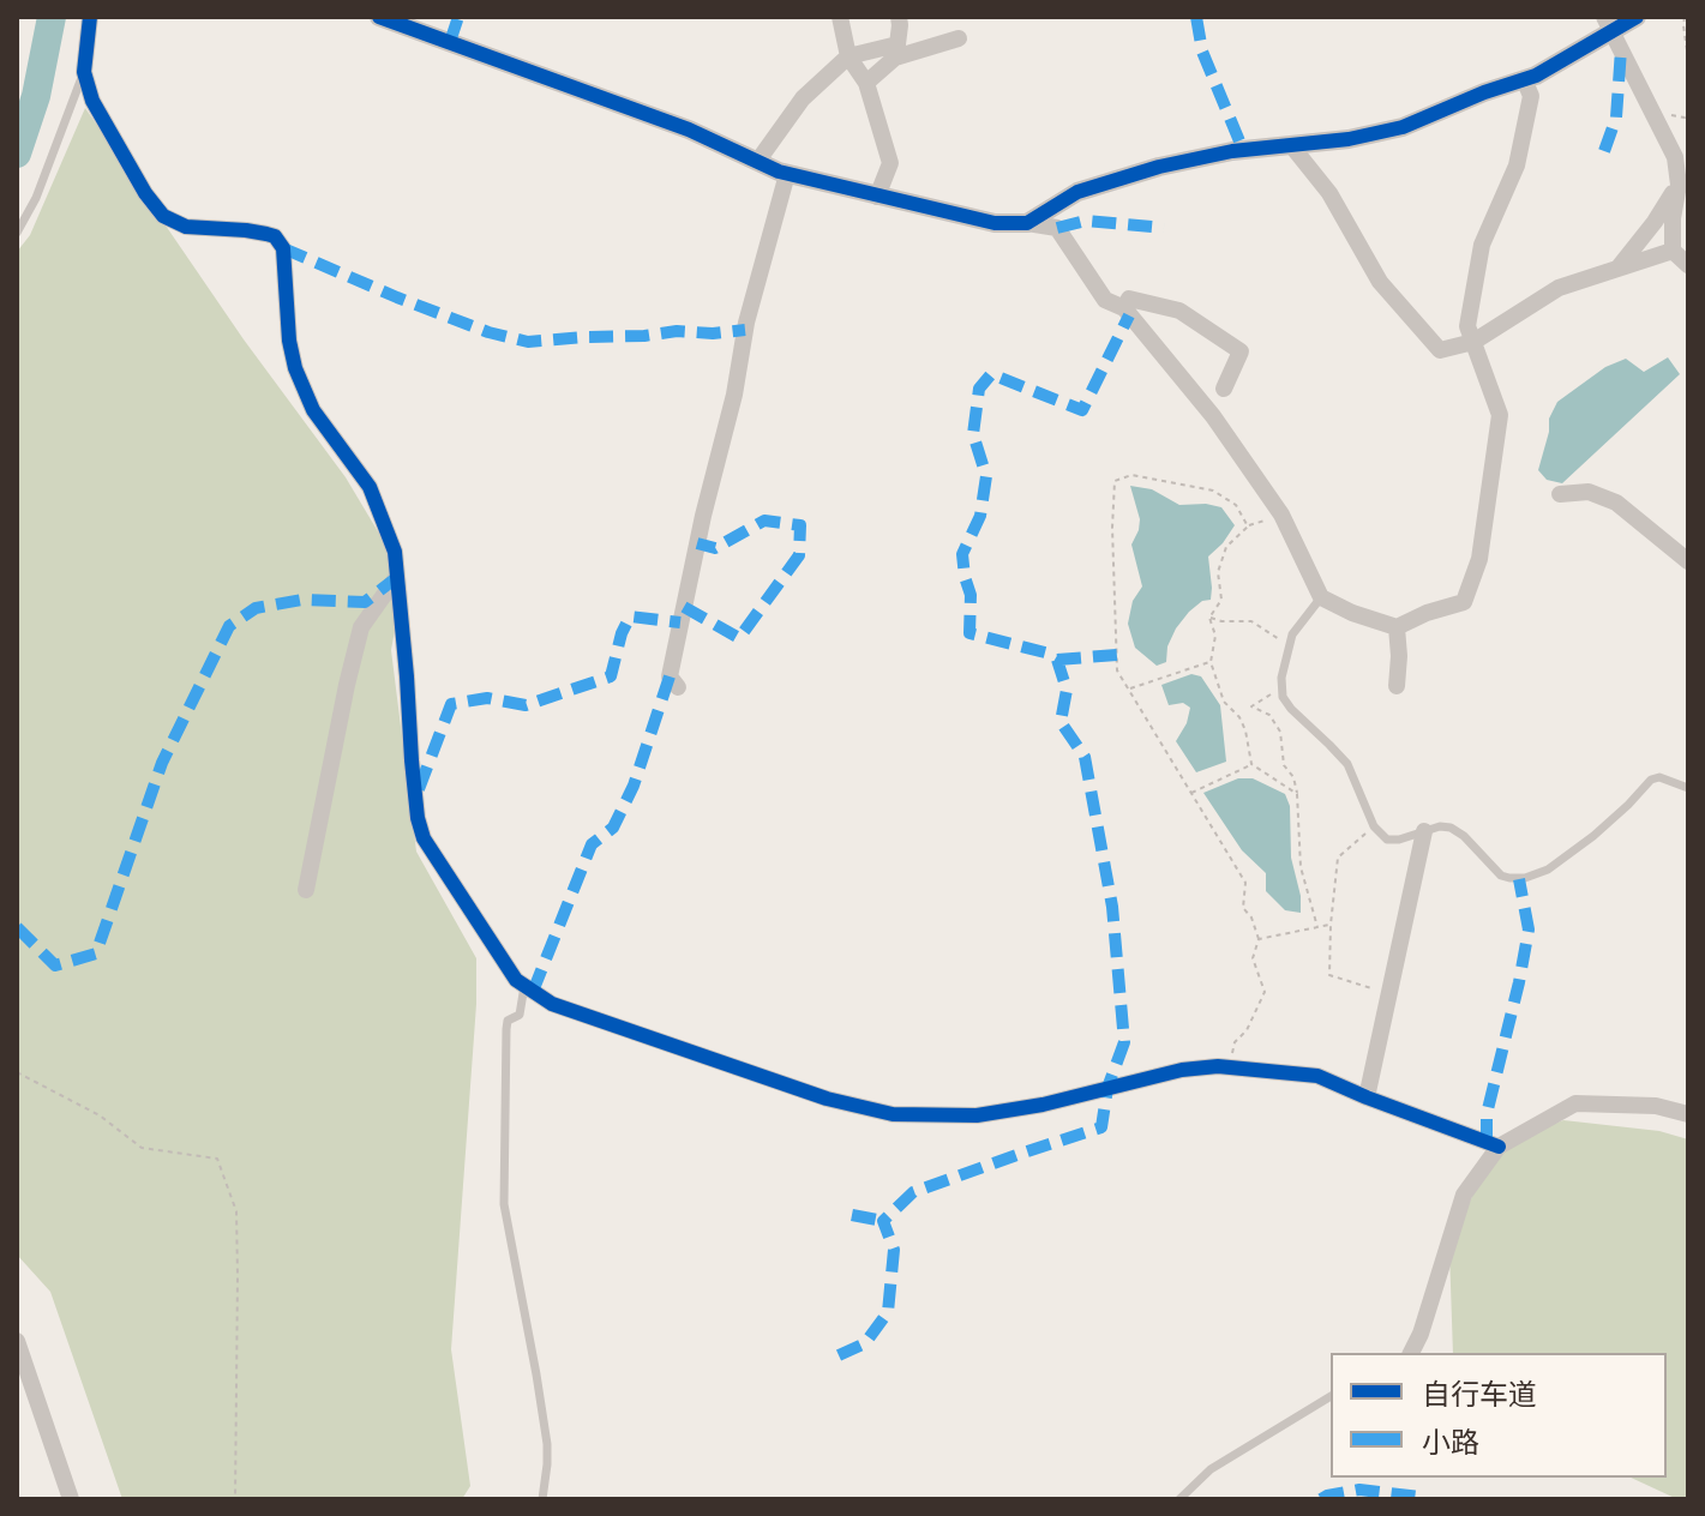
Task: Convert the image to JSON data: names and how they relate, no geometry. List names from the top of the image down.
{
  "legend": ["自行车道", "小路"]
}
